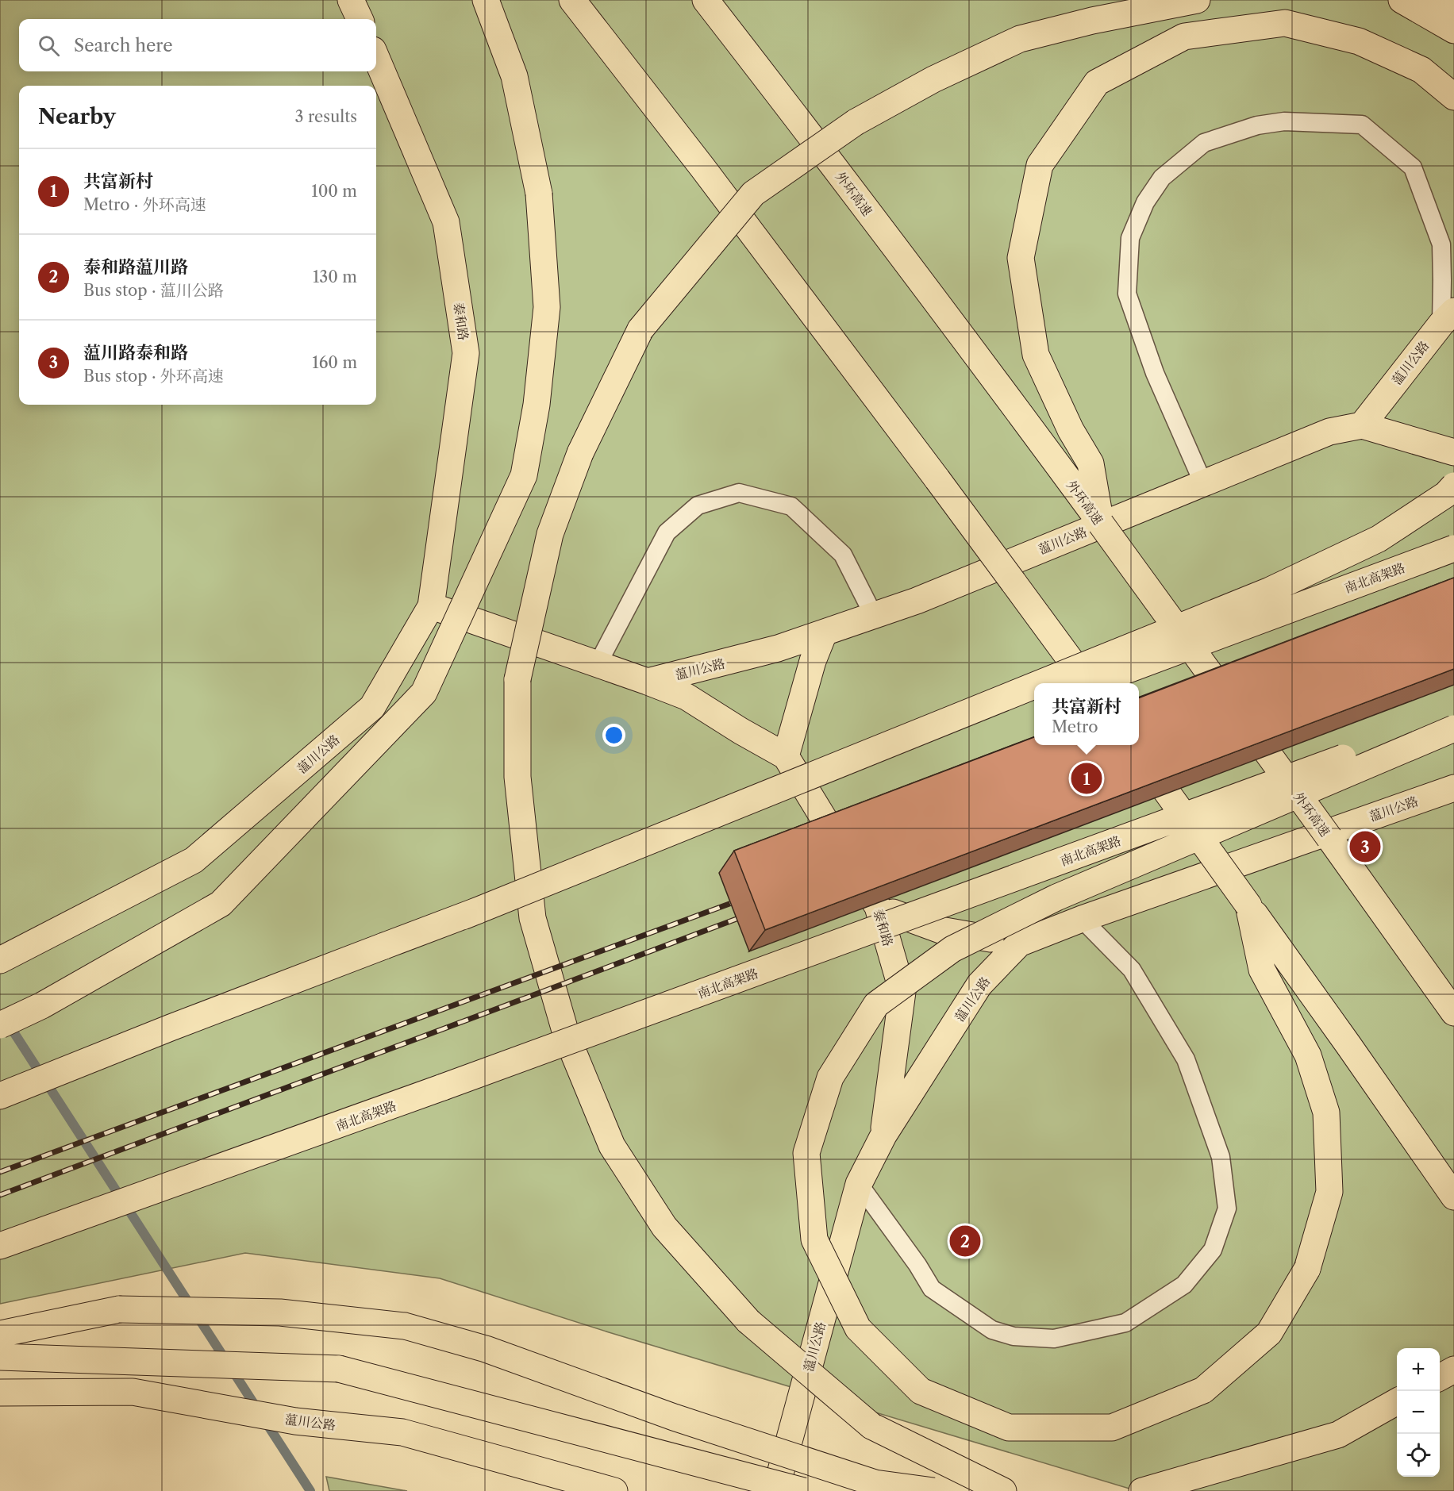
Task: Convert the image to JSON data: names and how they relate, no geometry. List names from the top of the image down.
{
  "streets": {
    "main road": [
      "外环高速",
      "泰和路",
      "蕰川公路",
      "南北高架路"
    ]
  },
  "crossings": [
    ["泰和路", "蕰川公路"]
  ],
  "page": {
    "search": "Search here",
    "heading": ["Nearby", "3 results"],
    "list": [
      {
        "mark": "1",
        "name": "共富新村",
        "note": "Metro · 外环高速",
        "value": "100 m"
      },
      {
        "mark": "2",
        "name": "泰和路蕰川路",
        "note": "Bus stop · 蕰川公路",
        "value": "130 m"
      },
      {
        "mark": "3",
        "name": "蕰川路泰和路",
        "note": "Bus stop · 外环高速",
        "value": "160 m"
      }
    ],
    "popup": ["共富新村", "Metro"],
    "pins": ["1", "3", "2"],
    "map_buttons": ["+", "−"]
  }
}
